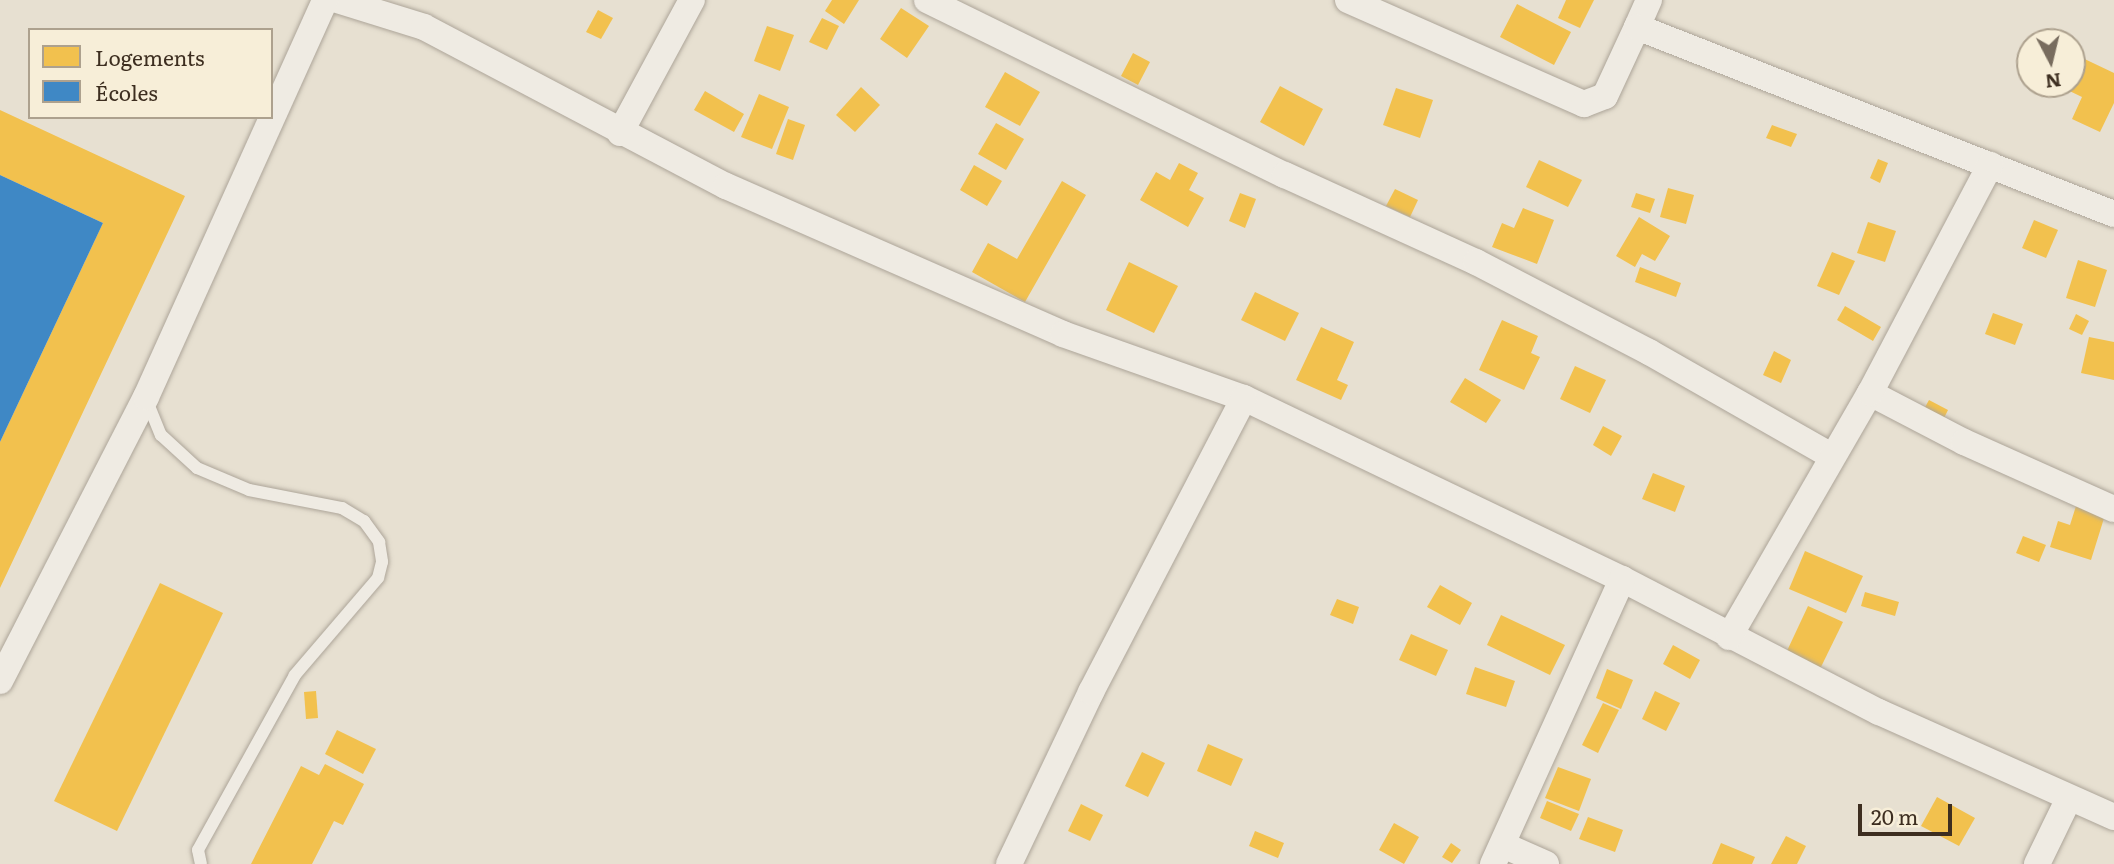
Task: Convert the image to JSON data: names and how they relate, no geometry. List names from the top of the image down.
{
  "legend": ["Logements", "Écoles"],
  "scale_bar": "20 m",
  "north": "bottom"
}
